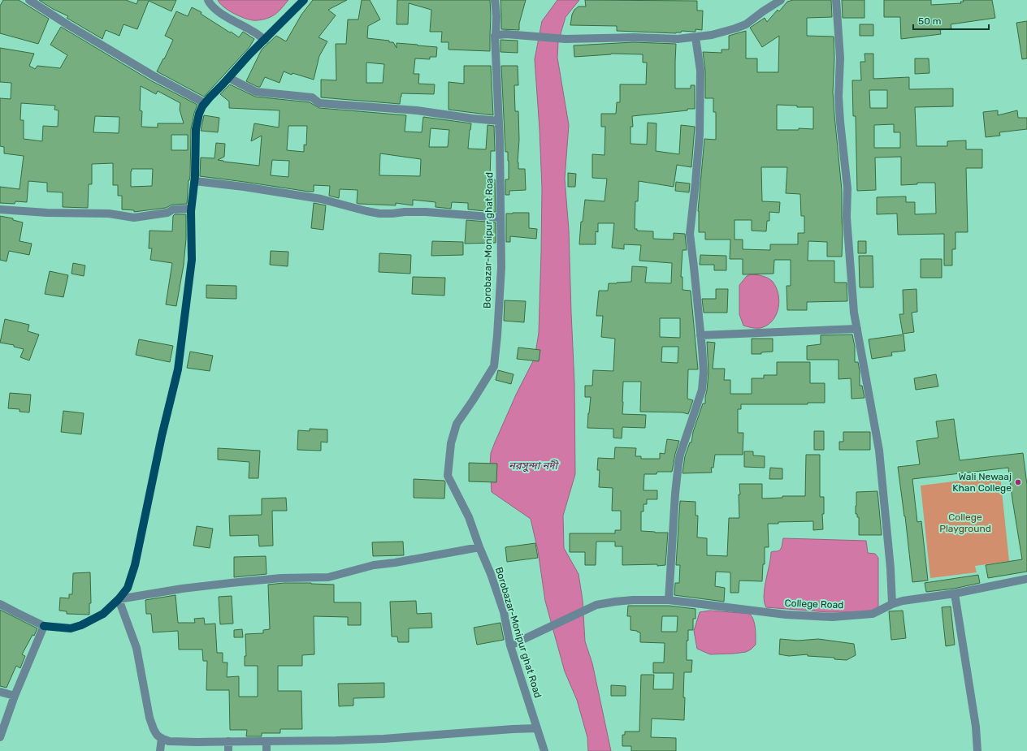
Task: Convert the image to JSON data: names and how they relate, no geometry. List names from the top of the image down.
{
  "streets": {
    "street": ["Borobazar-Monipur ghat Road", "College Road"]
  },
  "crossings": [
    ["Borobazar-Monipur ghat Road", "College Road"]
  ],
  "water": ["নরসুন্দা নদী"],
  "parks": ["College Playground"],
  "places": ["Wali Newaaj Khan College"],
  "scale_bar": "50 m"
}
